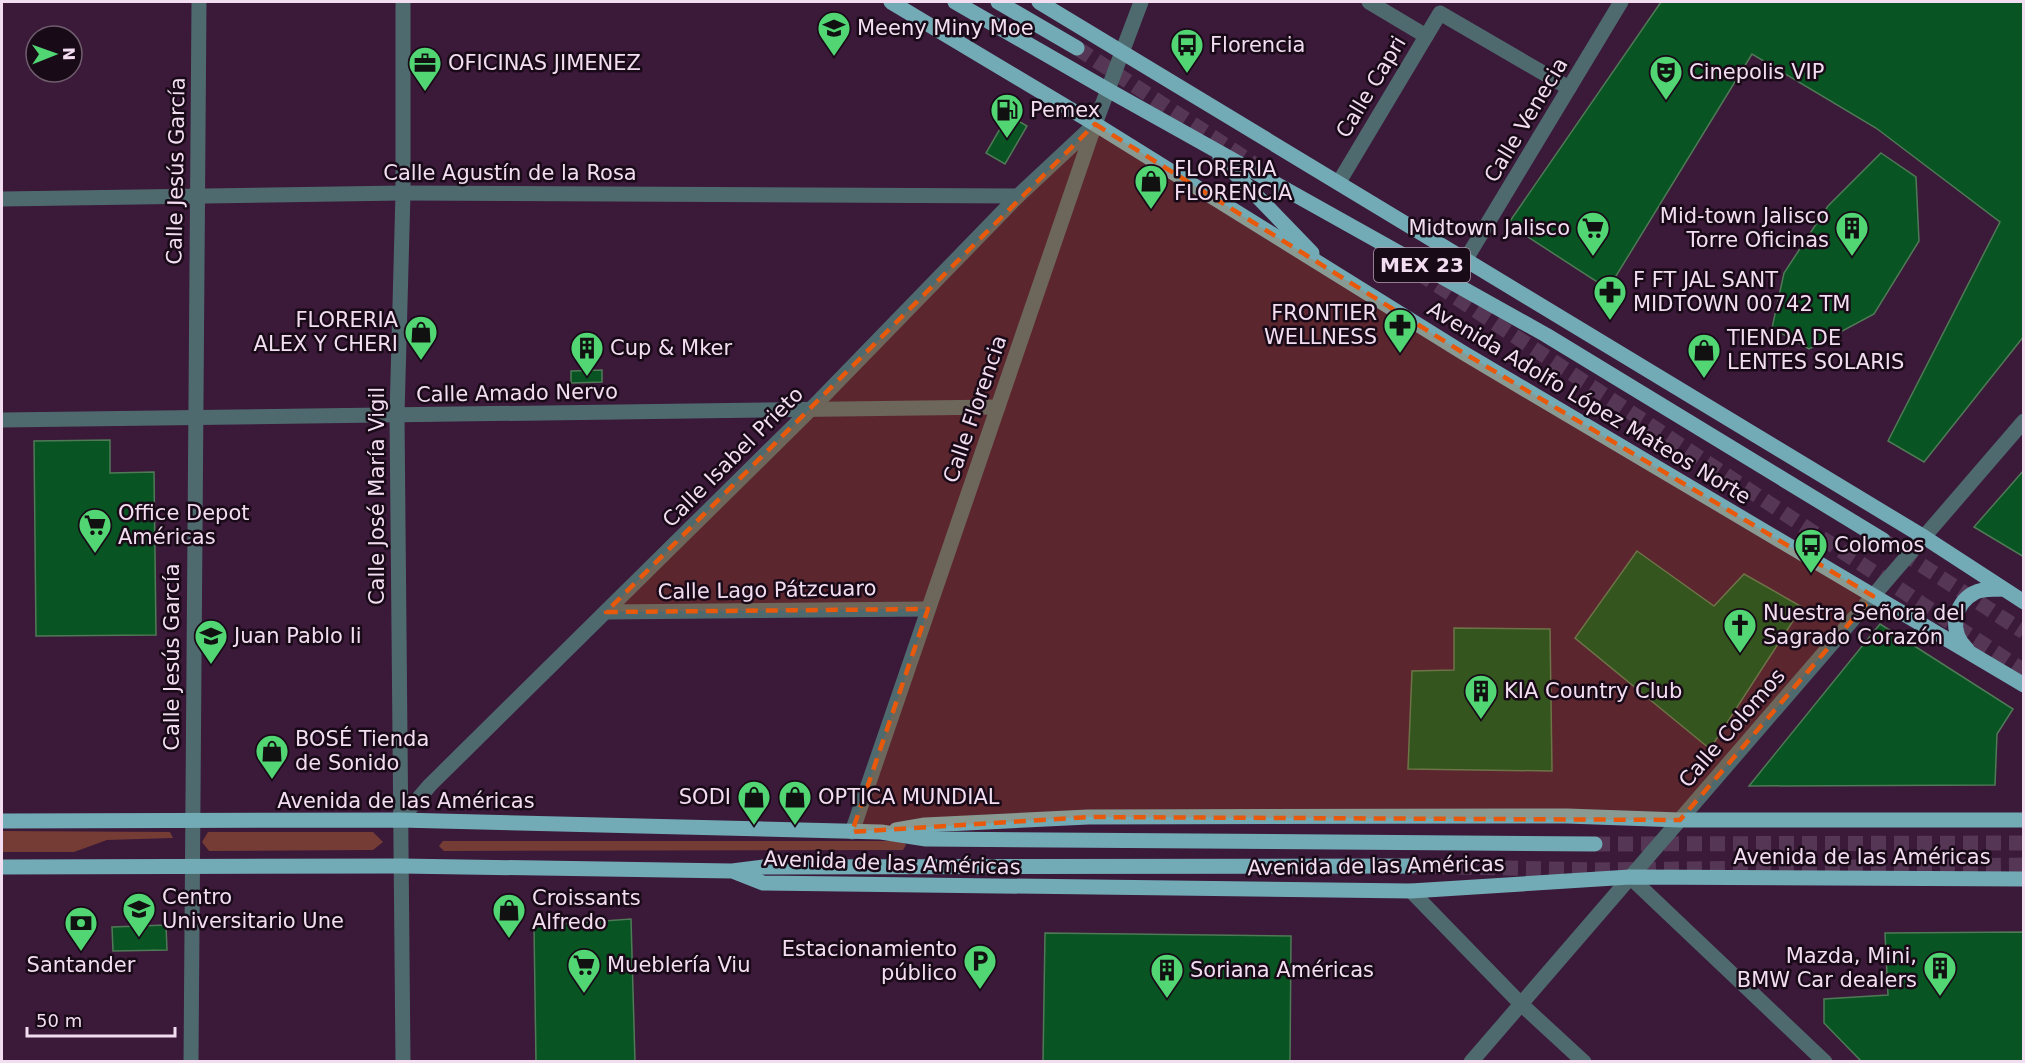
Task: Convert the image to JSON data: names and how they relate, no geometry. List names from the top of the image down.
{
  "streets": {
    "main road": ["MEX 23", "Avenida Adolfo López Mateos Norte", "Avenida de las Américas"],
    "street": [
      "Calle Capri",
      "Calle Venecia",
      "Calle Jesús García",
      "Calle Agustín de la Rosa",
      "Calle Amado Nervo",
      "Calle Florencia",
      "Calle Isabel Prieto",
      "Calle José María Vigil",
      "Calle Lago Pátzcuaro",
      "Calle Colomos"
    ]
  },
  "crossings": [
    ["Calle Capri", "Calle Venecia"],
    ["Calle Jesús García", "Calle Agustín de la Rosa"],
    ["Calle Jesús García", "Calle Amado Nervo"],
    ["Calle Jesús García", "Avenida de las Américas"],
    ["Calle Agustín de la Rosa", "Calle Isabel Prieto"],
    ["Calle Agustín de la Rosa", "Calle José María Vigil"],
    ["Calle Amado Nervo", "Calle Florencia"],
    ["Calle Amado Nervo", "Calle Isabel Prieto"],
    ["Calle Amado Nervo", "Calle José María Vigil"],
    ["Avenida Adolfo López Mateos Norte", "Calle Florencia"],
    ["Avenida Adolfo López Mateos Norte", "Calle Isabel Prieto"],
    ["Avenida Adolfo López Mateos Norte", "Calle Colomos"],
    ["Calle Florencia", "Calle Isabel Prieto"],
    ["Calle Florencia", "Calle Lago Pátzcuaro"],
    ["Calle Florencia", "Avenida de las Américas"],
    ["Calle Isabel Prieto", "Calle José María Vigil"],
    ["Calle Isabel Prieto", "Calle Lago Pátzcuaro"],
    ["Calle Isabel Prieto", "Avenida de las Américas"],
    ["Calle José María Vigil", "Avenida de las Américas"],
    ["Calle Colomos", "Avenida de las Américas"]
  ],
  "places": {
    "school or university": ["Meeny Miny Moe", "Juan Pablo Ii", "Centro Universitario Une"],
    "bus stop": ["Florencia", "Colomos"],
    "office": ["OFICINAS JIMENEZ"],
    "theatre": ["Cinepolis VIP"],
    "fuel station": ["Pemex"],
    "shop": [
      "FLORERIA FLORENCIA",
      "FLORERIA ALEX Y CHERI",
      "TIENDA DE LENTES SOLARIS",
      "BOSÉ Tienda de Sonido",
      "SODI",
      "OPTICA MUNDIAL",
      "Croissants Alfredo"
    ],
    "supermarket": ["Midtown Jalisco", "Office Depot Américas", "Mueblería Viu"],
    "building": [
      "Mid-town Jalisco Torre Oficinas",
      "Cup & Mker",
      "KIA Country Club",
      "Mazda, Mini, BMW Car dealers",
      "Soriana Américas"
    ],
    "pharmacy": ["F FT JAL SANT MIDTOWN 00742 TM", "FRONTIER WELLNESS"],
    "church": ["Nuestra Señora del Sagrado Corazón"],
    "bank": ["Santander"],
    "parking": ["Estacionamiento público"]
  },
  "scale_bar": "50 m",
  "north": "right"
}
